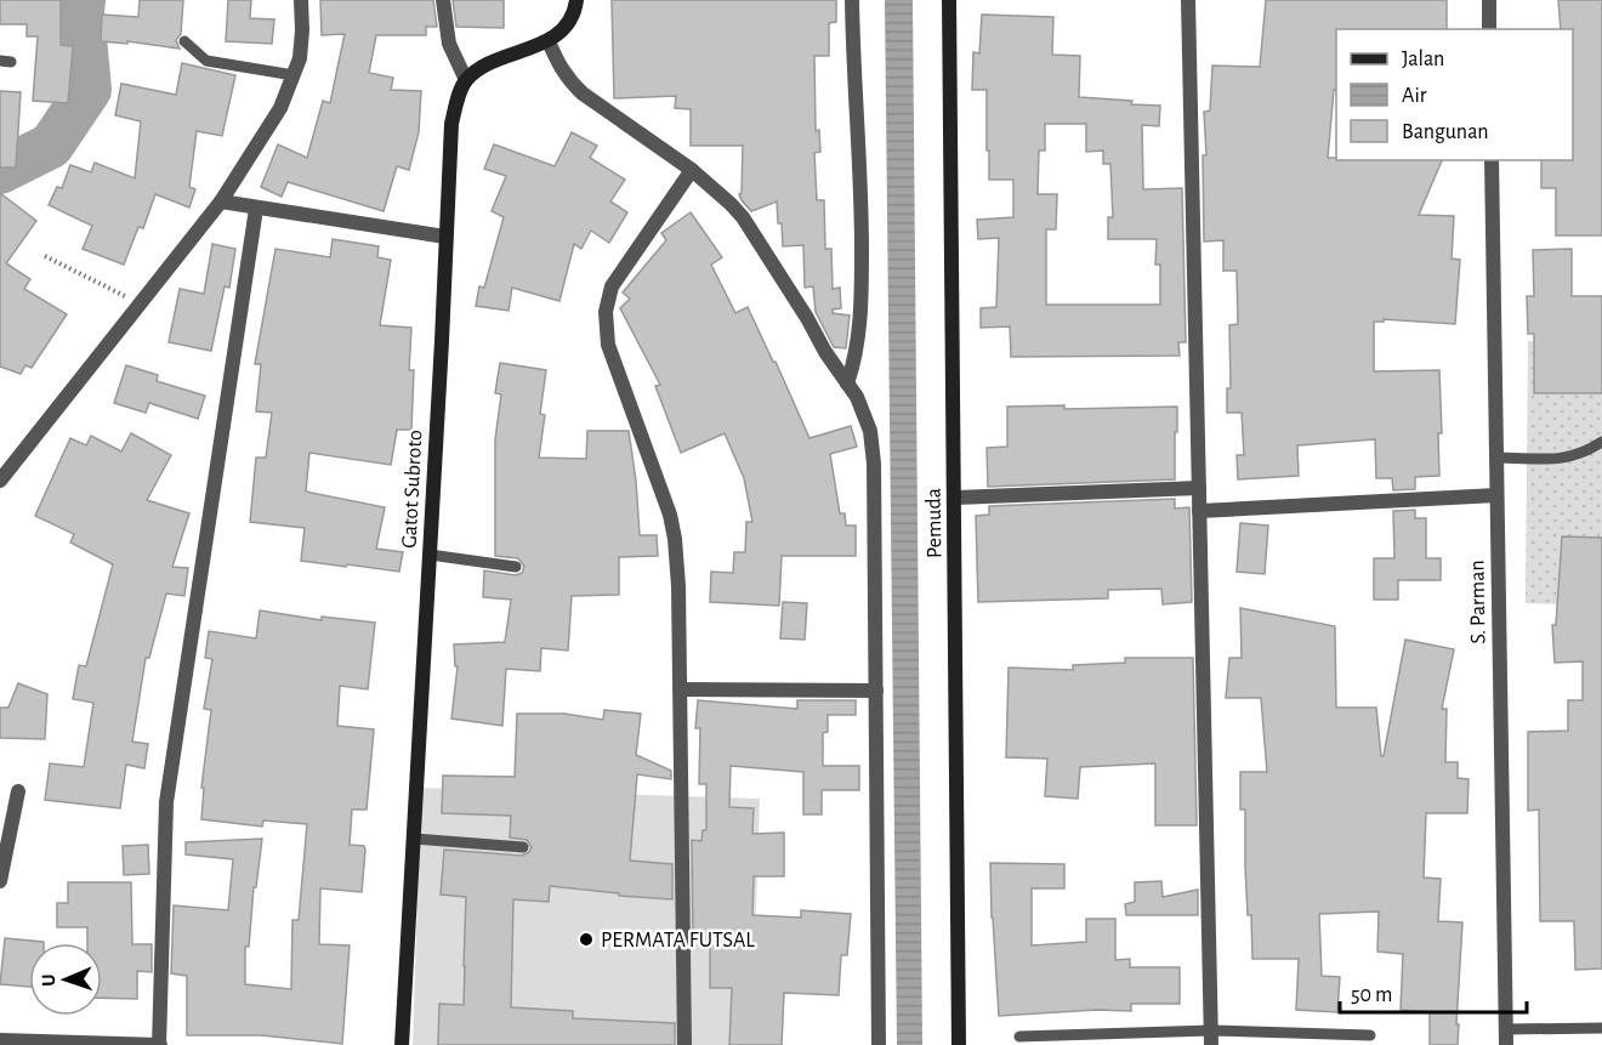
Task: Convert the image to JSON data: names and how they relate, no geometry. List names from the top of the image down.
{
  "streets": {
    "street": ["Gatot Subroto", "Pemuda", "S. Parman"]
  },
  "places": ["PERMATA FUTSAL"],
  "legend": ["Jalan", "Air", "Bangunan"],
  "scale_bar": "50 m",
  "north": "left"
}
